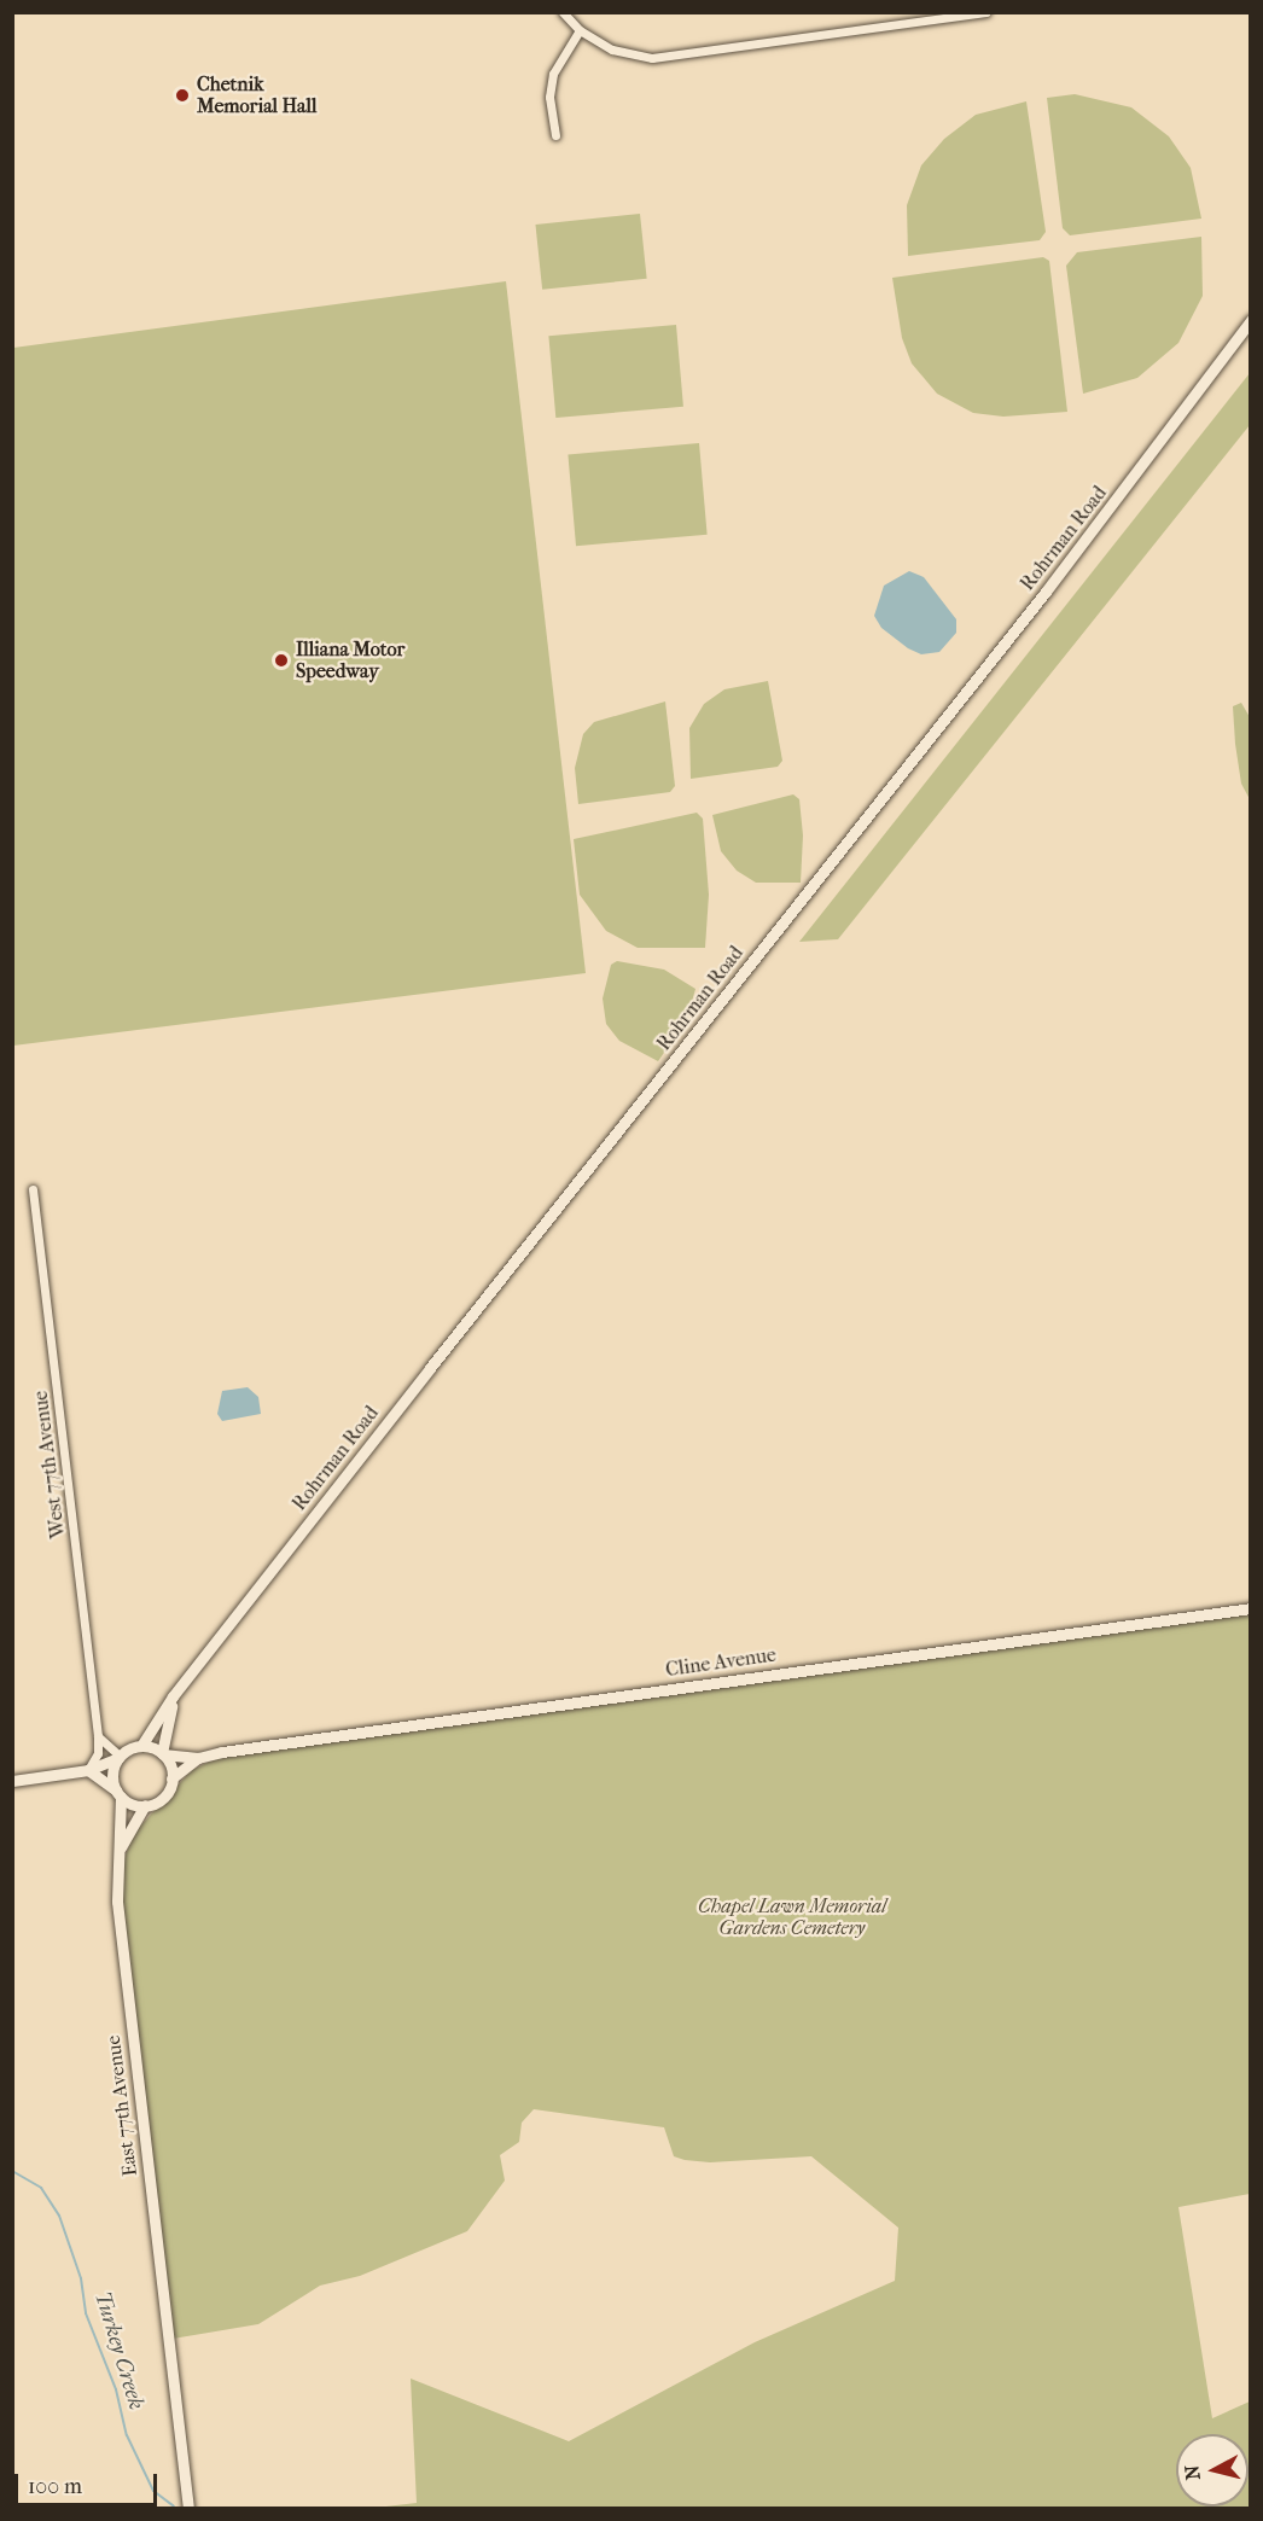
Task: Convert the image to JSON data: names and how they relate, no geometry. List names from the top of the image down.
{
  "streets": {
    "street": [
      "Rohrman Road",
      "West 77th Avenue",
      "Cline Avenue",
      "East 77th Avenue"
    ]
  },
  "crossings": [
    ["Rohrman Road", "Cline Avenue"],
    ["Rohrman Road", "East 77th Avenue"],
    ["Cline Avenue", "East 77th Avenue"]
  ],
  "water": ["Turkey Creek"],
  "parks": ["Chapel Lawn Memorial Gardens Cemetery"],
  "places": ["Chetnik Memorial Hall", "Illiana Motor Speedway"],
  "scale_bar": "100 m",
  "north": "left"
}
